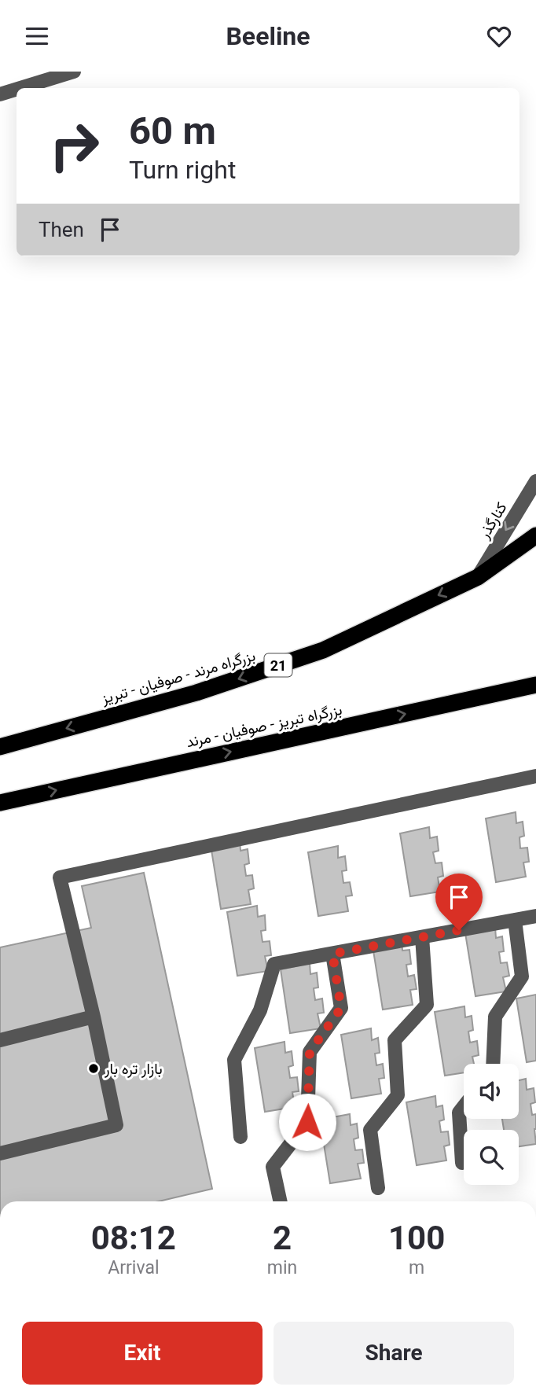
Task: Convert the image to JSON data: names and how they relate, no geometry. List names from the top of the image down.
{
  "streets": {
    "highway": ["21", "بزرگراه مرند - صوفیان - تبریز", "بزرگراه تبریز - صوفیان - مرند"],
    "street": ["کنارگذر"]
  },
  "crossings": [
    ["کنارگذر", "بزرگراه مرند - صوفیان - تبریز"]
  ],
  "one_way": ["کنارگذر", "بزرگراه مرند - صوفیان - تبریز", "بزرگراه تبریز - صوفیان - مرند"],
  "places": ["بازار تره بار"],
  "page": {
    "header": "Beeline",
    "turn": ["60 m", "Turn right"],
    "then": "Then",
    "eta": [
      "08:12",
      "Arrival",
      "2",
      "min",
      "100",
      "m"
    ],
    "buttons": ["Exit", "Share"]
  }
}
